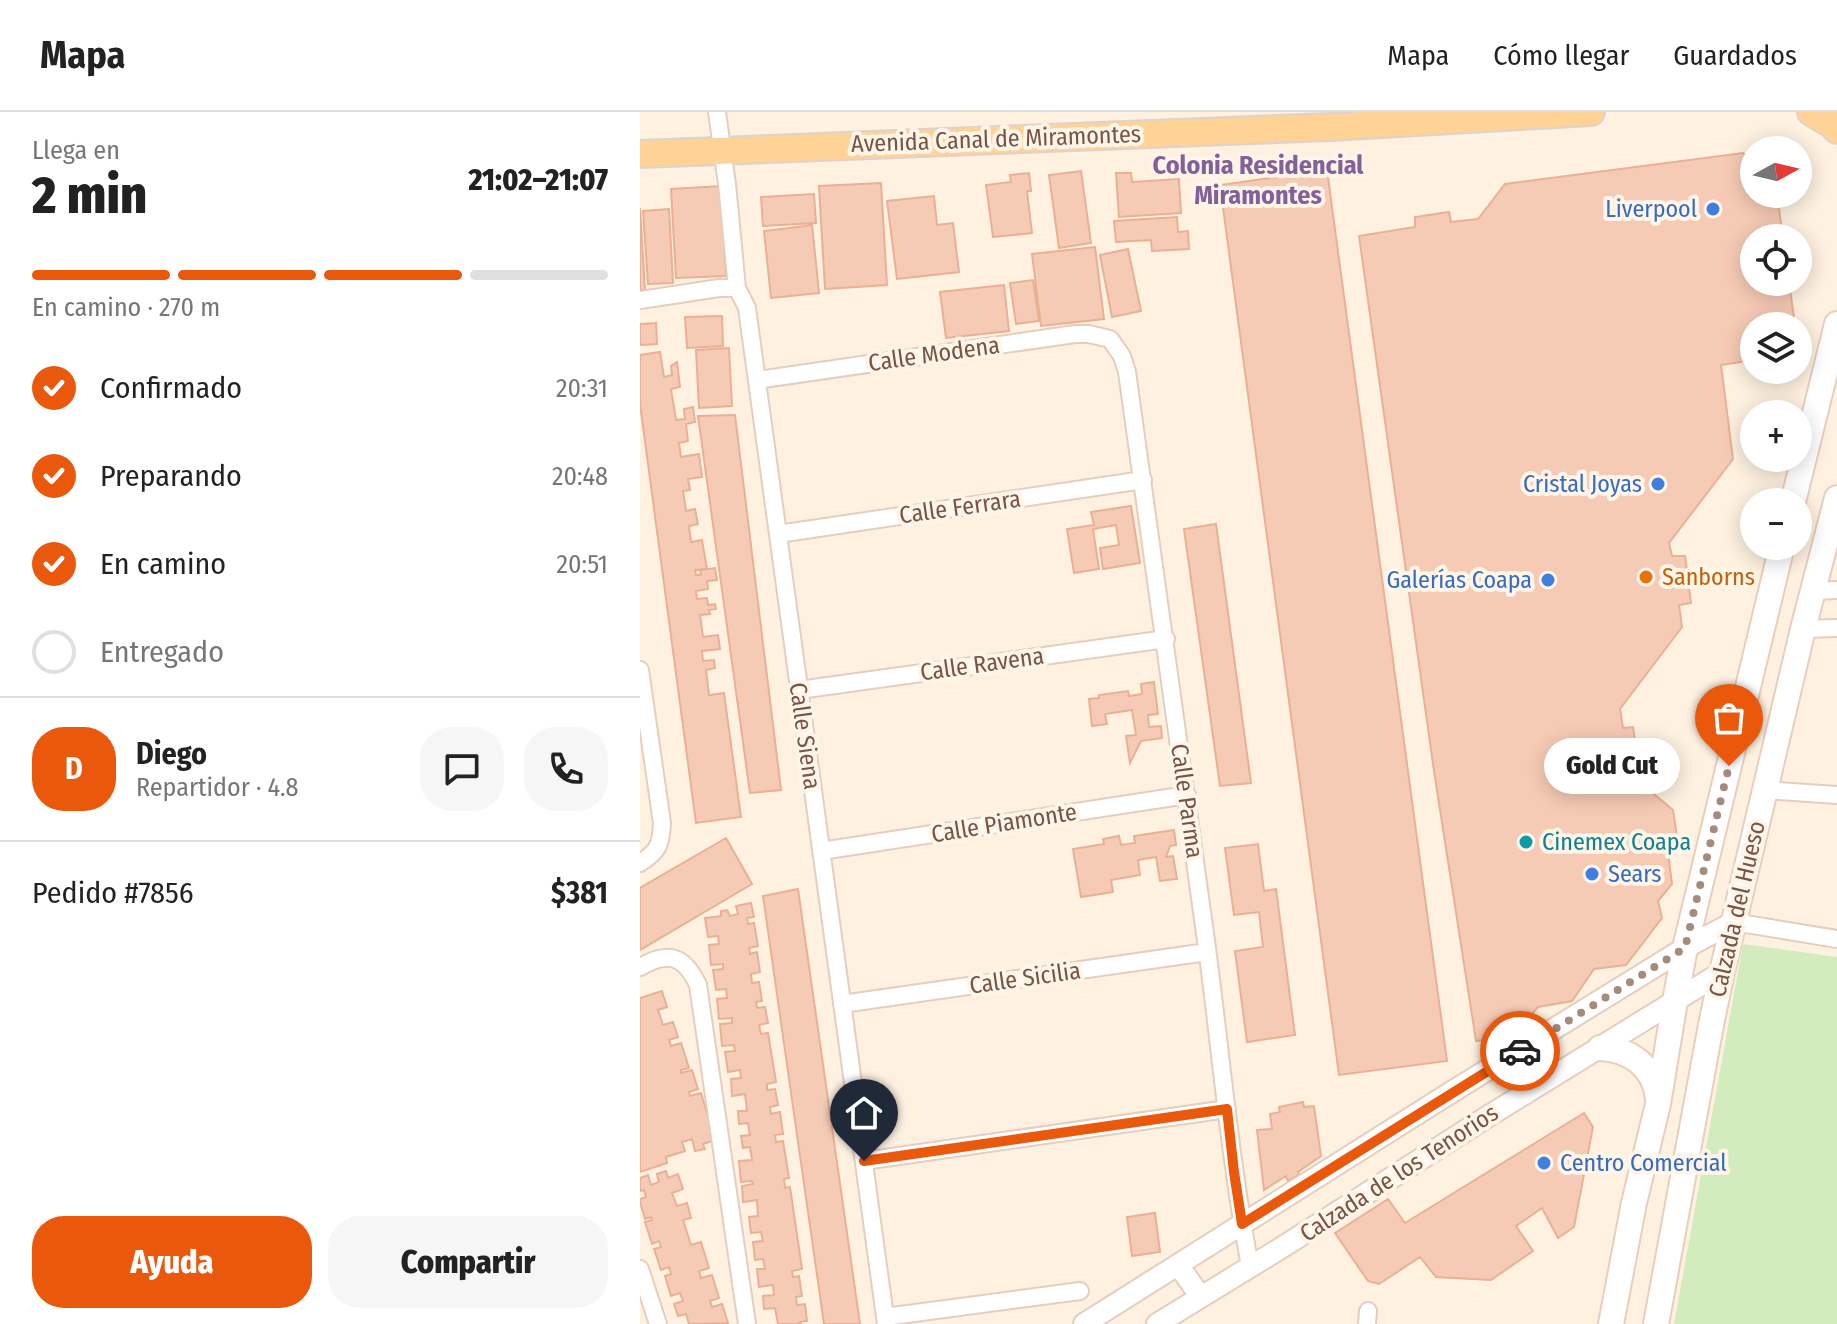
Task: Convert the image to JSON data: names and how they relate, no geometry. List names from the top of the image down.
{
  "streets": {
    "main road": ["Avenida Canal de Miramontes", "Calzada del Hueso"],
    "street": [
      "Calle Modena",
      "Calle Ferrara",
      "Calle Ravena",
      "Calle Siena",
      "Calle Parma",
      "Calle Piamonte",
      "Calle Sicilia",
      "Calzada de los Tenorios"
    ]
  },
  "crossings": [
    ["Avenida Canal de Miramontes", "Calle Siena"],
    ["Calle Modena", "Calle Siena"],
    ["Calle Modena", "Calle Parma"],
    ["Calle Ferrara", "Calle Siena"],
    ["Calle Ferrara", "Calle Parma"],
    ["Calle Ravena", "Calle Siena"],
    ["Calle Ravena", "Calle Parma"],
    ["Calle Siena", "Calle Piamonte"],
    ["Calle Siena", "Calle Sicilia"],
    ["Calle Parma", "Calle Piamonte"],
    ["Calle Parma", "Calle Sicilia"],
    ["Calle Parma", "Calzada de los Tenorios"],
    ["Calzada del Hueso", "Calzada de los Tenorios"]
  ],
  "districts": ["Colonia Residencial Miramontes"],
  "places": [
    "Liverpool",
    "Cristal Joyas",
    "Sanborns",
    "Galerías Coapa",
    "Gold Cut",
    "Cinemex Coapa",
    "Sears",
    "Centro Comercial"
  ],
  "north": "right",
  "page": {
    "header": "Mapa",
    "nav": ["Mapa", "Cómo llegar", "Guardados"],
    "heading": ["2 min", "Llega en", "21:02–21:07"],
    "panel": [
      "Diego",
      "Repartidor · 4.8",
      "Pedido #7856",
      "$381"
    ],
    "map_buttons": ["+", "−"],
    "bar": "En camino · 270 m",
    "list": [
      ["Confirmado", "20:31"],
      ["Preparando", "20:48"],
      ["En camino", "20:51"],
      "Entregado"
    ],
    "round": "D",
    "bubble": "Gold Cut",
    "buttons": ["Ayuda", "Compartir"]
  }
}
